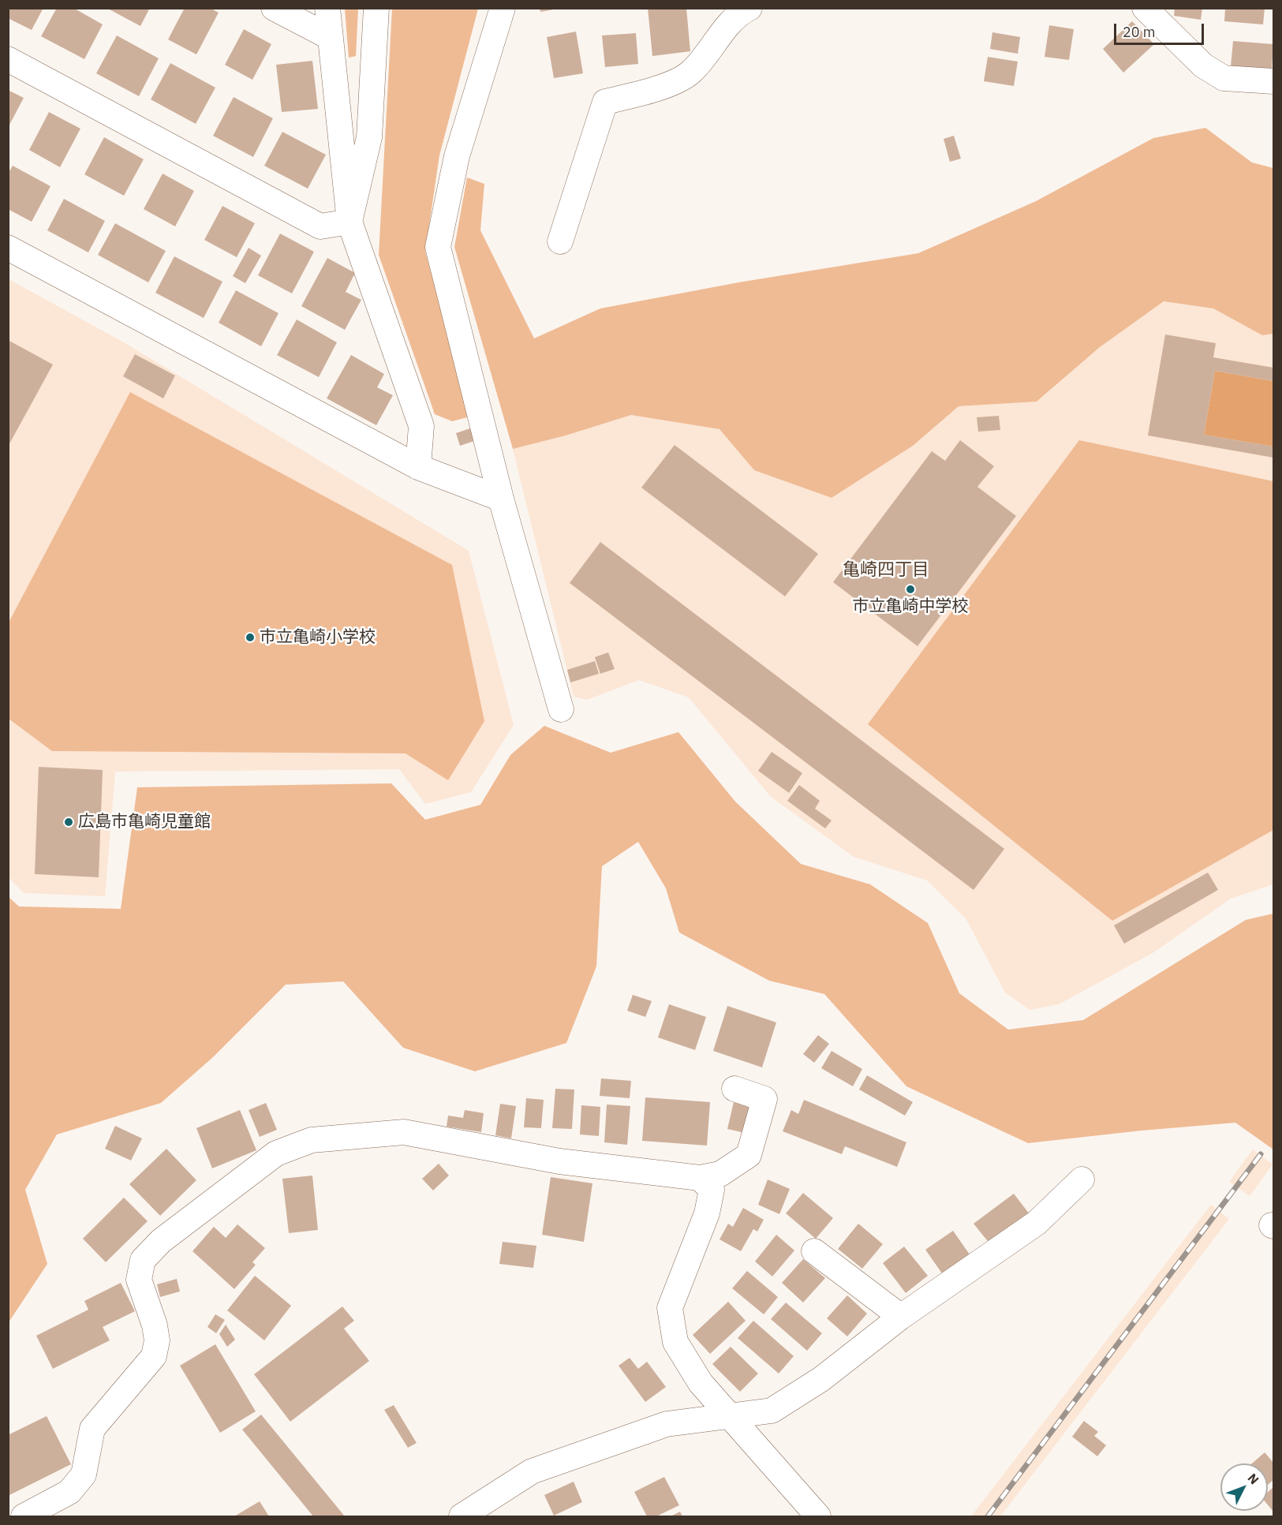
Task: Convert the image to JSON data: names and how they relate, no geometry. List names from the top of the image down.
{
  "districts": ["亀崎四丁目"],
  "places": ["市立亀崎中学校", "市立亀崎小学校", "広島市亀崎児童館"],
  "scale_bar": "20 m",
  "north": "top right"
}
